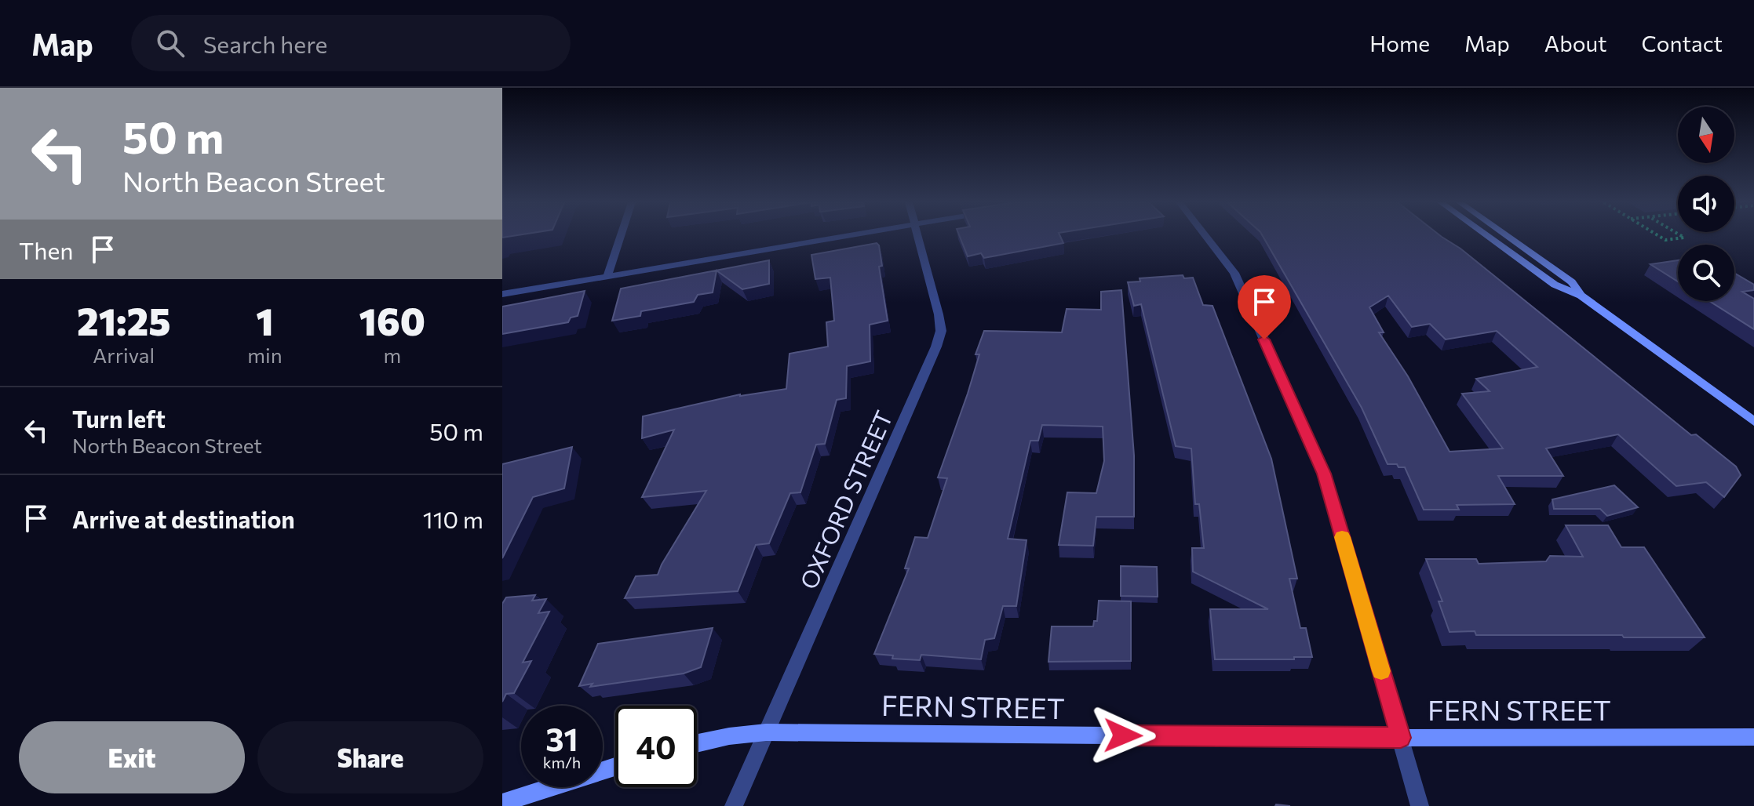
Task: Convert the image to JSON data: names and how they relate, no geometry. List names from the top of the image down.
{
  "streets": {
    "main road": ["FERN STREET"],
    "street": ["OXFORD STREET"]
  },
  "crossings": [
    ["OXFORD STREET", "FERN STREET"]
  ],
  "north": "bottom",
  "page": {
    "header": "Map",
    "search": "Search here",
    "nav": [
      "Home",
      "Map",
      "About",
      "Contact"
    ],
    "turn": ["50 m", "North Beacon Street"],
    "then": "Then",
    "eta": [
      "21:25",
      "Arrival",
      "1",
      "min",
      "160",
      "m"
    ],
    "list": [
      {
        "name": "Turn left",
        "note": "North Beacon Street",
        "value": "50 m"
      },
      {
        "name": "Arrive at destination",
        "value": "110 m"
      }
    ],
    "speed": "31 km/h",
    "limit": "40",
    "buttons": ["Exit", "Share"]
  }
}
